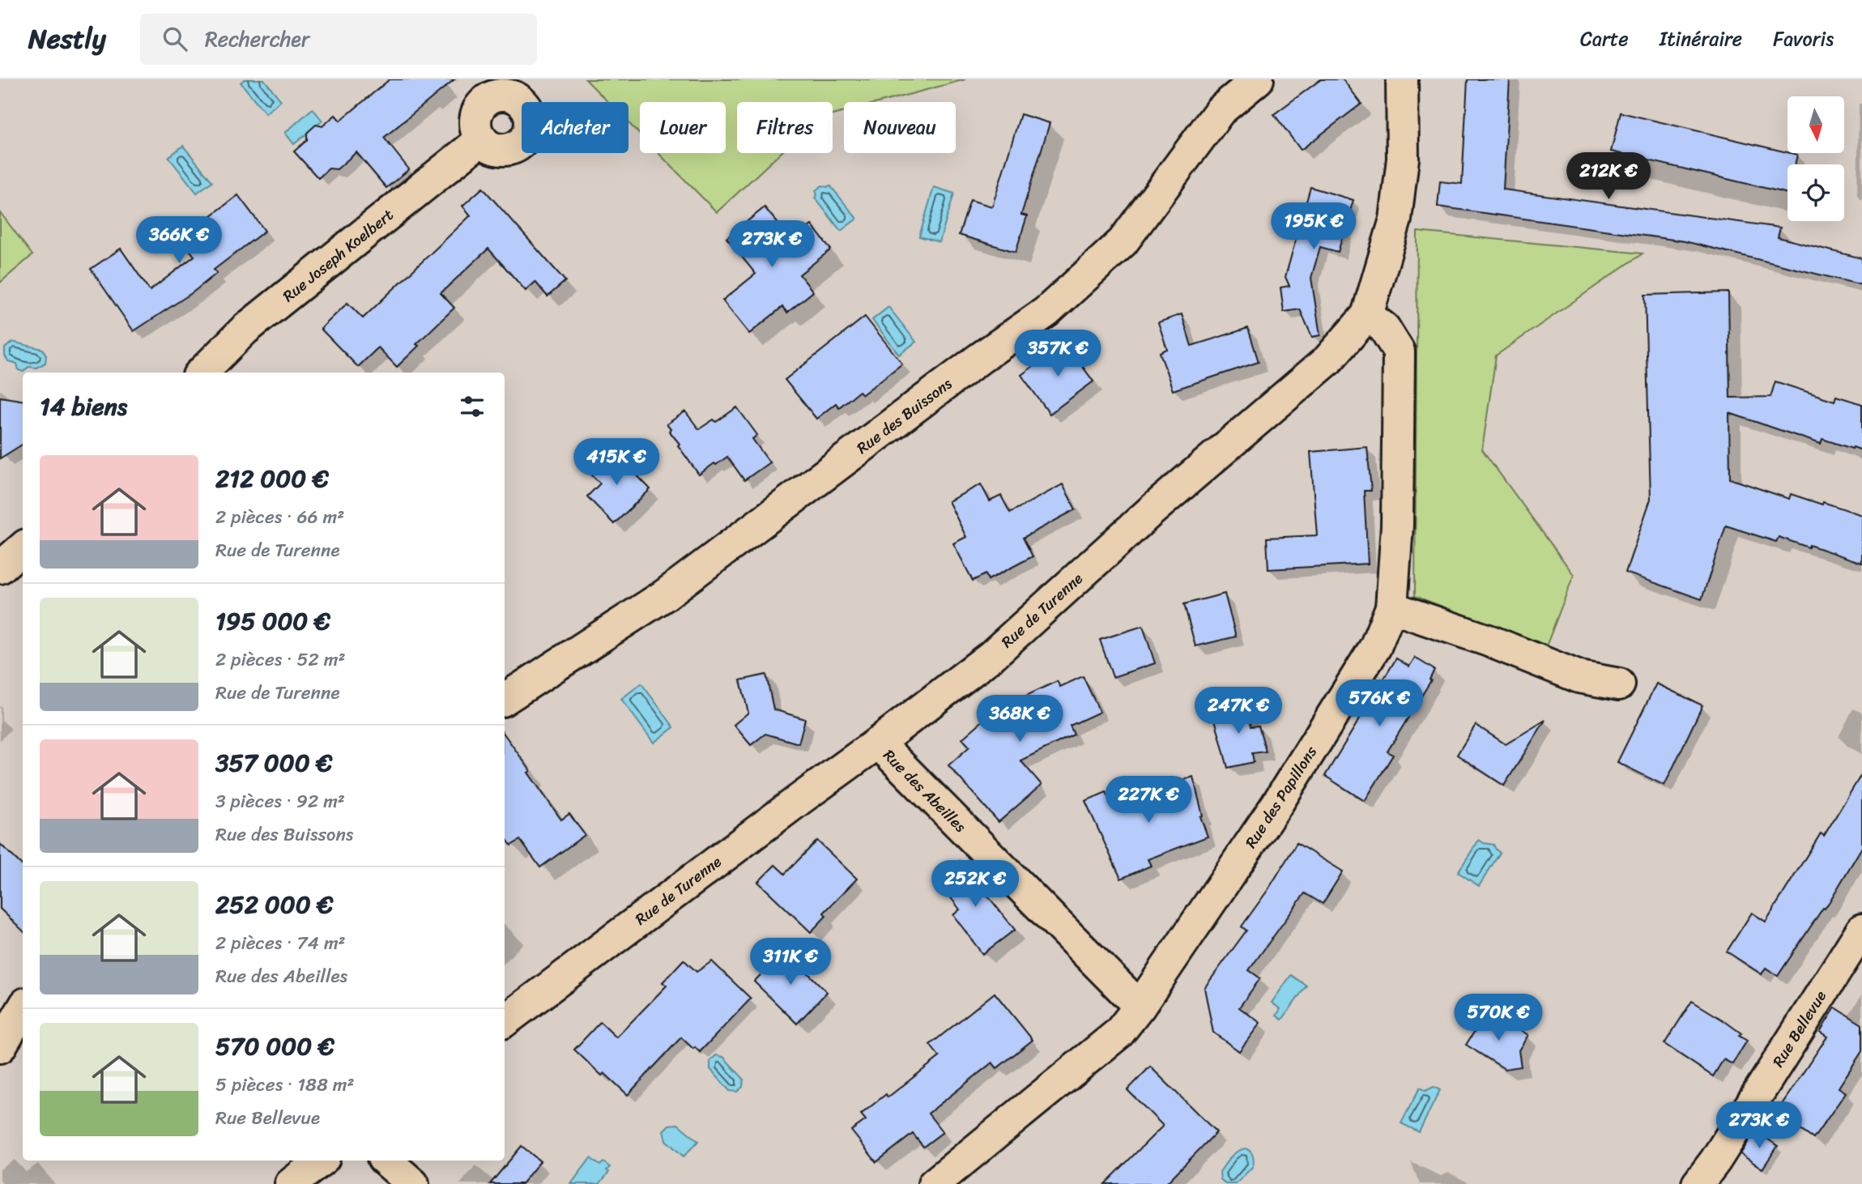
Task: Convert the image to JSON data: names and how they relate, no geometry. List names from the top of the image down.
{
  "streets": {
    "street": [
      "Rue Joseph Koelbert",
      "Rue des Buissons",
      "Rue de Turenne",
      "Rue des Abeilles",
      "Rue des Papillons",
      "Rue Bellevue"
    ]
  },
  "crossings": [
    ["Rue de Turenne", "Rue des Abeilles"],
    ["Rue de Turenne", "Rue des Papillons"],
    ["Rue des Abeilles", "Rue des Papillons"]
  ],
  "north": "bottom",
  "page": {
    "header": "Nestly",
    "search": "Rechercher",
    "nav": ["Carte", "Itinéraire", "Favoris"],
    "chip": [
      "Acheter",
      "Louer",
      "Filtres",
      "Nouveau"
    ],
    "price": [
      "212K €",
      "195K €",
      "366K €",
      "273K €",
      "357K €",
      "415K €",
      "576K €",
      "247K €",
      "368K €",
      "227K €",
      "252K €",
      "311K €",
      "570K €",
      "273K €"
    ],
    "heading": "14 biens",
    "list": [
      {
        "name": "212 000 €",
        "note": "2 pièces · 66 m² · Rue de Turenne"
      },
      {
        "name": "195 000 €",
        "note": "2 pièces · 52 m² · Rue de Turenne"
      },
      {
        "name": "357 000 €",
        "note": "3 pièces · 92 m² · Rue des Buissons"
      },
      {
        "name": "252 000 €",
        "note": "2 pièces · 74 m² · Rue des Abeilles"
      },
      {
        "name": "570 000 €",
        "note": "5 pièces · 188 m² · Rue Bellevue"
      }
    ]
  }
}
